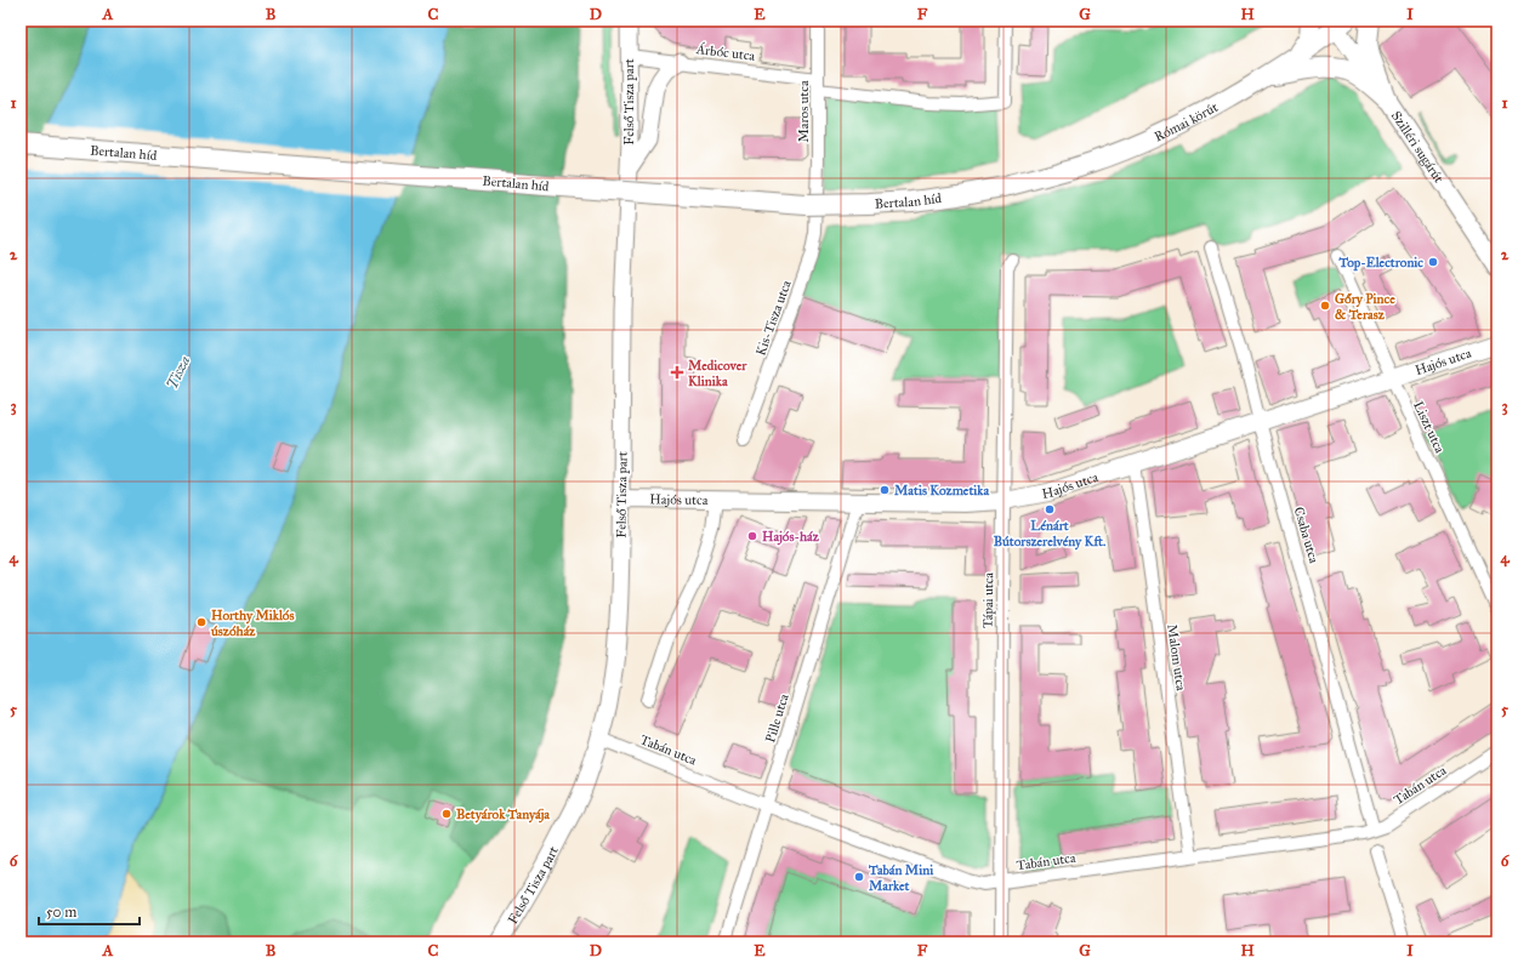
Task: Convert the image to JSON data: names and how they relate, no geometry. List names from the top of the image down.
{
  "streets": {
    "main road": [
      "Felső Tisza part",
      "Római körút",
      "Szilléri sugárút",
      "Bertalan híd",
      "Hajós utca"
    ],
    "street": [
      "Árbóc utca",
      "Maros utca",
      "Kis-Tisza utca",
      "Liszt utca",
      "Csaba utca",
      "Tápai utca",
      "Malom utca",
      "Pille utca",
      "Tabán utca"
    ]
  },
  "crossings": [
    ["Árbóc utca", "Felső Tisza part"],
    ["Árbóc utca", "Maros utca"],
    ["Felső Tisza part", "Hajós utca"],
    ["Felső Tisza part", "Tabán utca"],
    ["Maros utca", "Kis-Tisza utca"],
    ["Római körút", "Szilléri sugárút"],
    ["Római körút", "Bertalan híd"],
    ["Hajós utca", "Liszt utca"],
    ["Hajós utca", "Csaba utca"],
    ["Hajós utca", "Tápai utca"],
    ["Hajós utca", "Malom utca"],
    ["Hajós utca", "Pille utca"],
    ["Csaba utca", "Tabán utca"],
    ["Tápai utca", "Tabán utca"],
    ["Malom utca", "Tabán utca"],
    ["Pille utca", "Tabán utca"]
  ],
  "water": ["Tisza"],
  "places": {
    "other": [
      "Top-Electronic",
      "Gőry Pince & Terasz",
      "Matis Kozmetika",
      "Lénárt Bútorszerelvény Kft.",
      "Hajós-ház",
      "Horthy Miklós úszóház",
      "Betyárok Tanyája",
      "Tabán Mini Market"
    ],
    "health": ["Medicover Klinika"]
  },
  "scale_bar": "50 m",
  "grid": {
    "columns": [
      "A",
      "B",
      "C",
      "D",
      "E",
      "F",
      "G",
      "H",
      "I"
    ],
    "rows": [
      "1",
      "2",
      "3",
      "4",
      "5",
      "6"
    ]
  }
}
